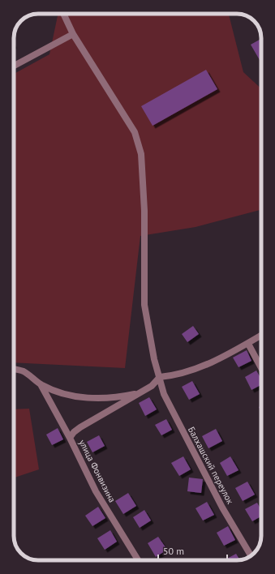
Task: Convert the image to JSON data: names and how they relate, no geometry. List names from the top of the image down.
{
  "streets": {
    "street": ["Балхашский переулок", "улица Фонвизина"]
  },
  "scale_bar": "50 m"
}
